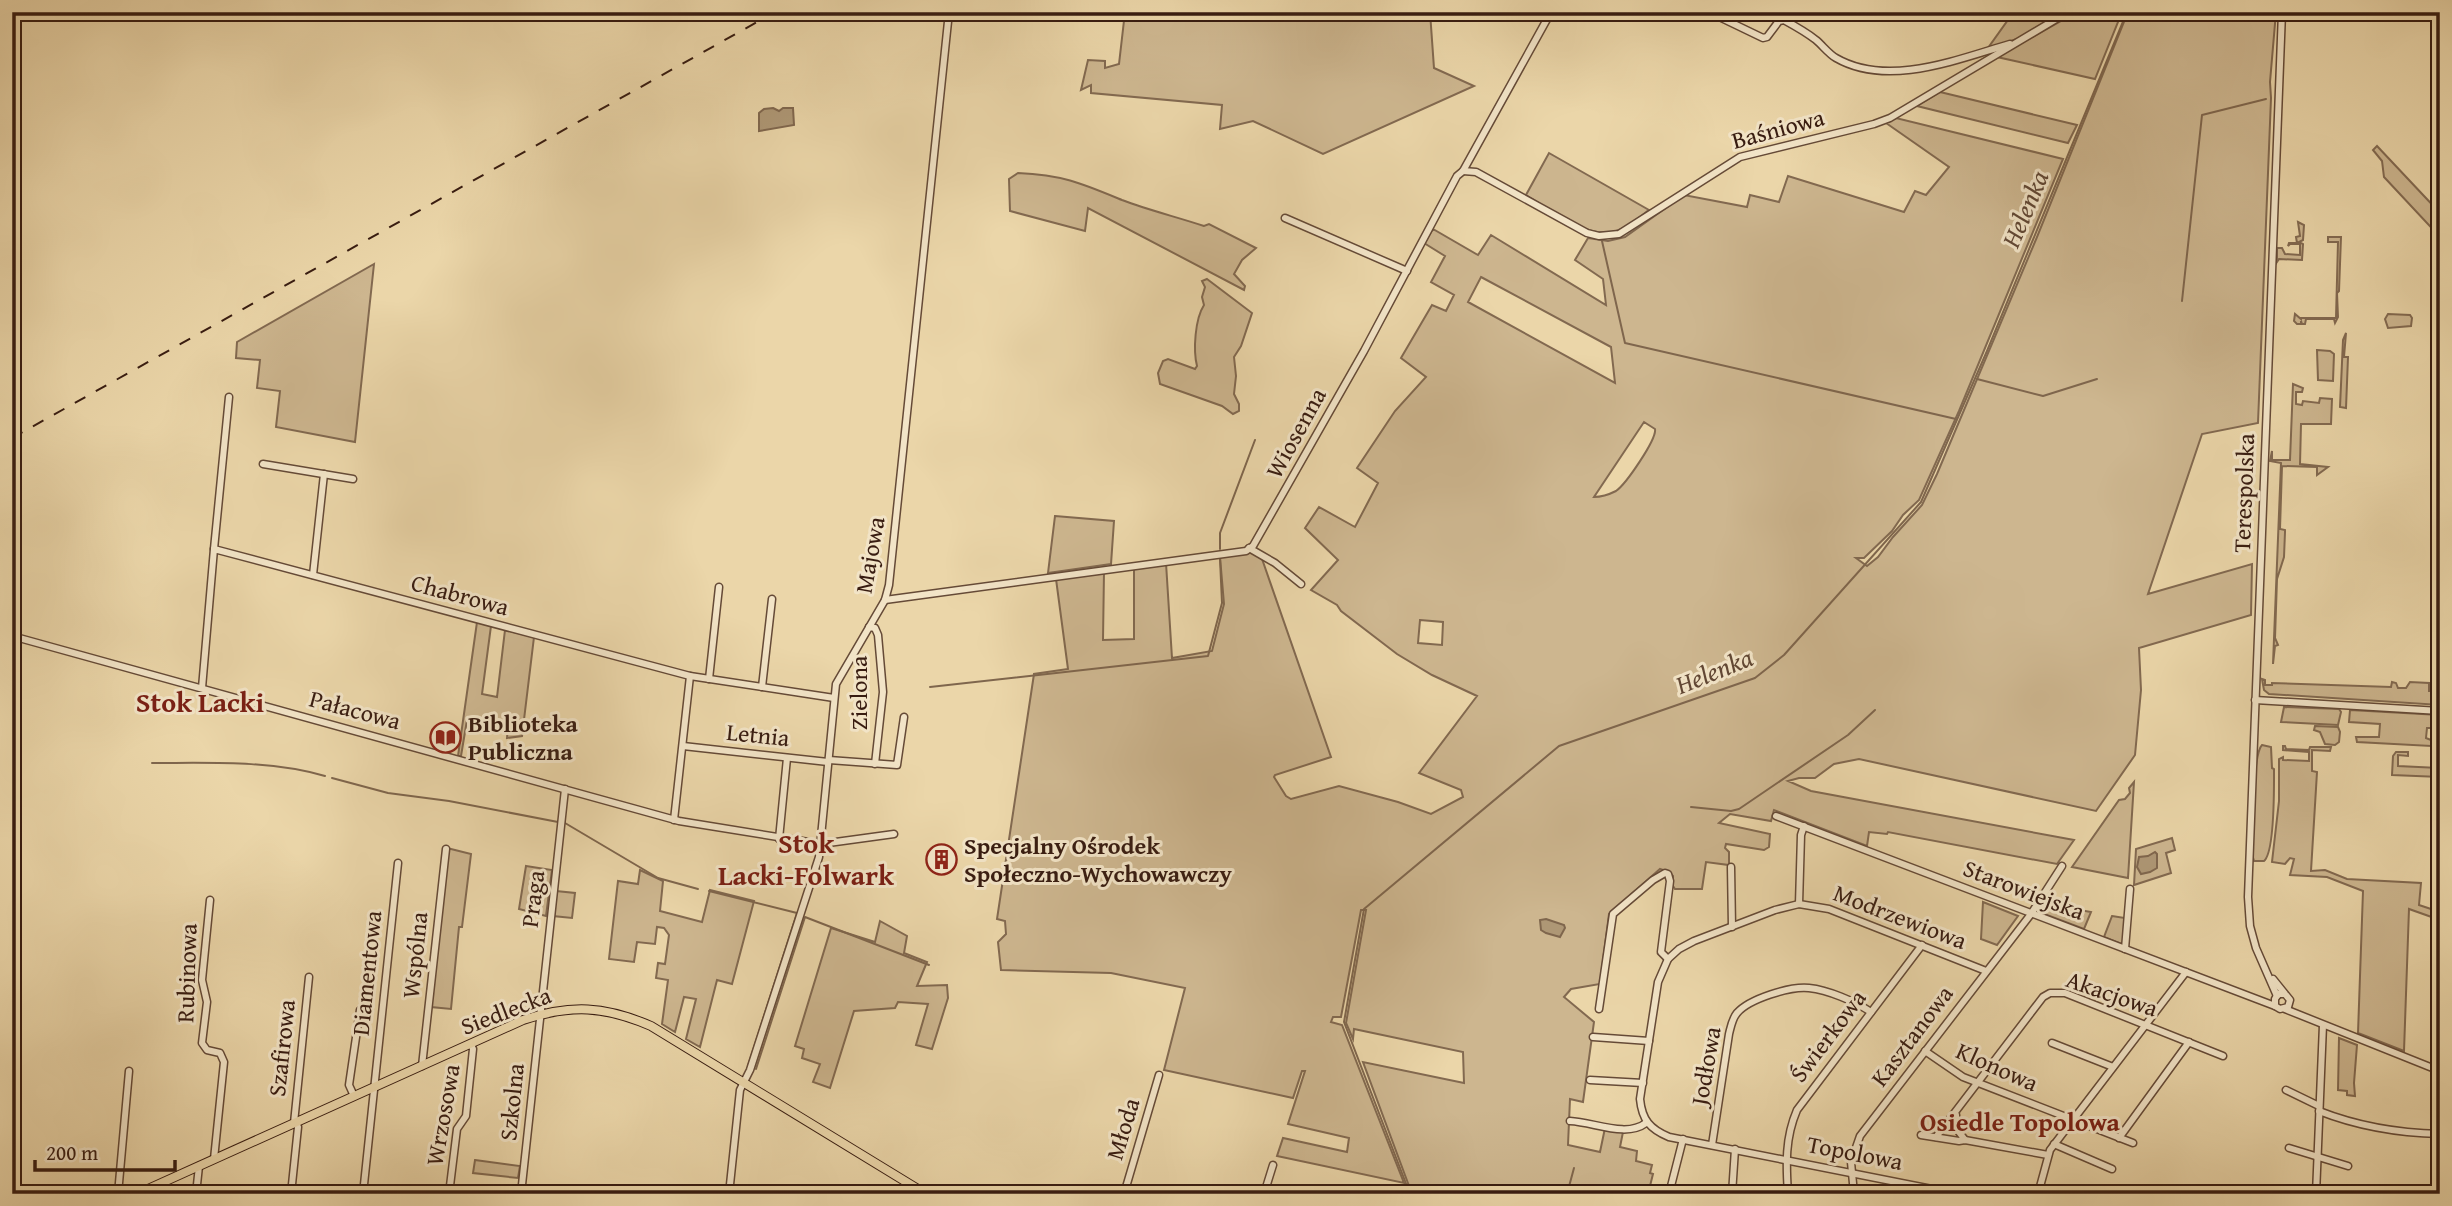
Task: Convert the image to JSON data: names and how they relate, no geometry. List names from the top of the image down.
{
  "streets": {
    "main road": ["Siedlecka"],
    "street": [
      "Baśniowa",
      "Wiosenna",
      "Terespolska",
      "Majowa",
      "Chabrowa",
      "Zielona",
      "Pałacowa",
      "Letnia",
      "Starowiejska",
      "Praga",
      "Modrzewiowa",
      "Wspólna",
      "Rubinowa",
      "Diamentowa",
      "Akacjowa",
      "Świerkowa",
      "Kasztanowa",
      "Szafirowa",
      "Jodłowa",
      "Klonowa",
      "Szkolna",
      "Wrzosowa",
      "Młoda",
      "Topolowa"
    ]
  },
  "crossings": [
    ["Baśniowa", "Wiosenna"],
    ["Terespolska", "Starowiejska"],
    ["Majowa", "Chabrowa"],
    ["Majowa", "Zielona"],
    ["Majowa", "Pałacowa"],
    ["Majowa", "Letnia"],
    ["Majowa", "Siedlecka"],
    ["Zielona", "Letnia"],
    ["Pałacowa", "Praga"],
    ["Starowiejska", "Modrzewiowa"],
    ["Starowiejska", "Kasztanowa"],
    ["Praga", "Siedlecka"],
    ["Praga", "Szkolna"],
    ["Modrzewiowa", "Świerkowa"],
    ["Modrzewiowa", "Kasztanowa"],
    ["Wspólna", "Siedlecka"],
    ["Rubinowa", "Siedlecka"],
    ["Diamentowa", "Siedlecka"],
    ["Akacjowa", "Klonowa"],
    ["Siedlecka", "Szafirowa"],
    ["Siedlecka", "Szkolna"],
    ["Siedlecka", "Wrzosowa"],
    ["Świerkowa", "Jodłowa"],
    ["Świerkowa", "Topolowa"],
    ["Kasztanowa", "Klonowa"],
    ["Kasztanowa", "Topolowa"],
    ["Jodłowa", "Topolowa"]
  ],
  "districts": ["Stok Lacki", "Stok Lacki-Folwark", "Osiedle Topolowa"],
  "water": ["Helenka"],
  "places": {
    "library": ["Biblioteka Publiczna"],
    "building": ["Specjalny Ośrodek Społeczno-Wychowawczy"]
  },
  "scale_bar": "200 m"
}
